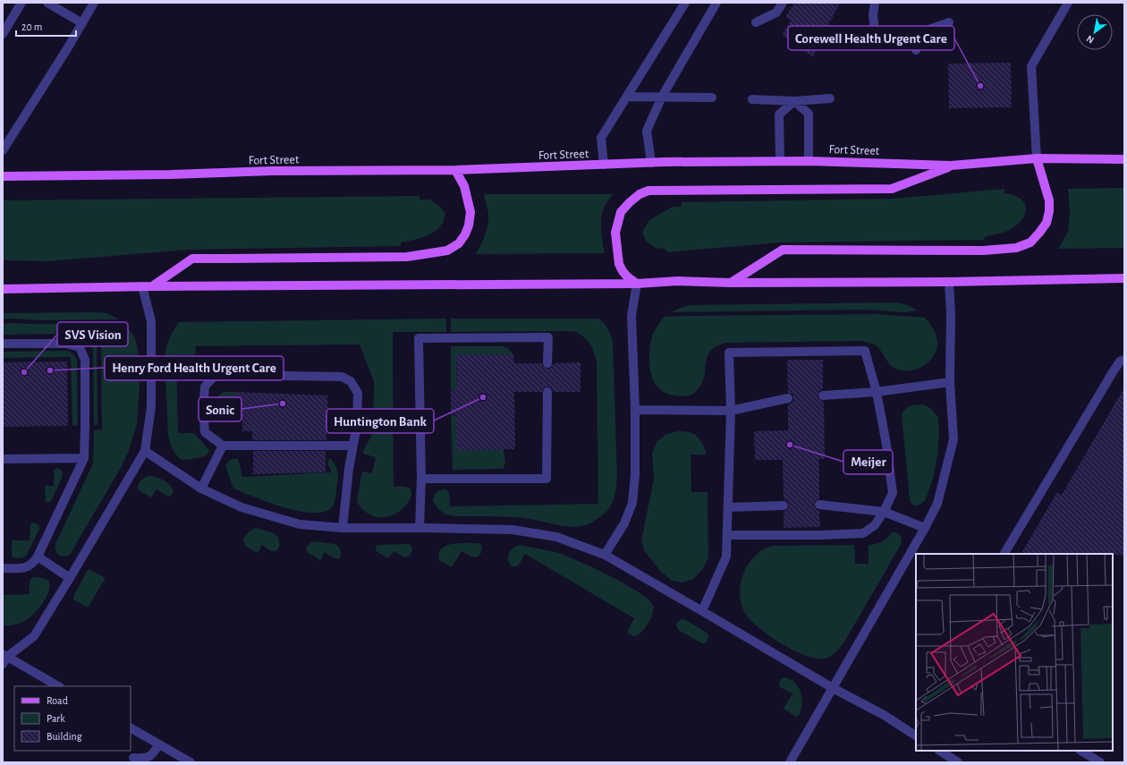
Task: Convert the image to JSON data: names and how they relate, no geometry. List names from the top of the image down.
{
  "streets": {
    "main road": ["Fort Street"]
  },
  "places": [
    "Corewell Health Urgent Care",
    "Henry Ford Health Urgent Care",
    "SVS Vision",
    "Huntington Bank",
    "Sonic",
    "Meijer"
  ],
  "legend": ["Road", "Park", "Building"],
  "scale_bar": "20 m",
  "north": "bottom left"
}
